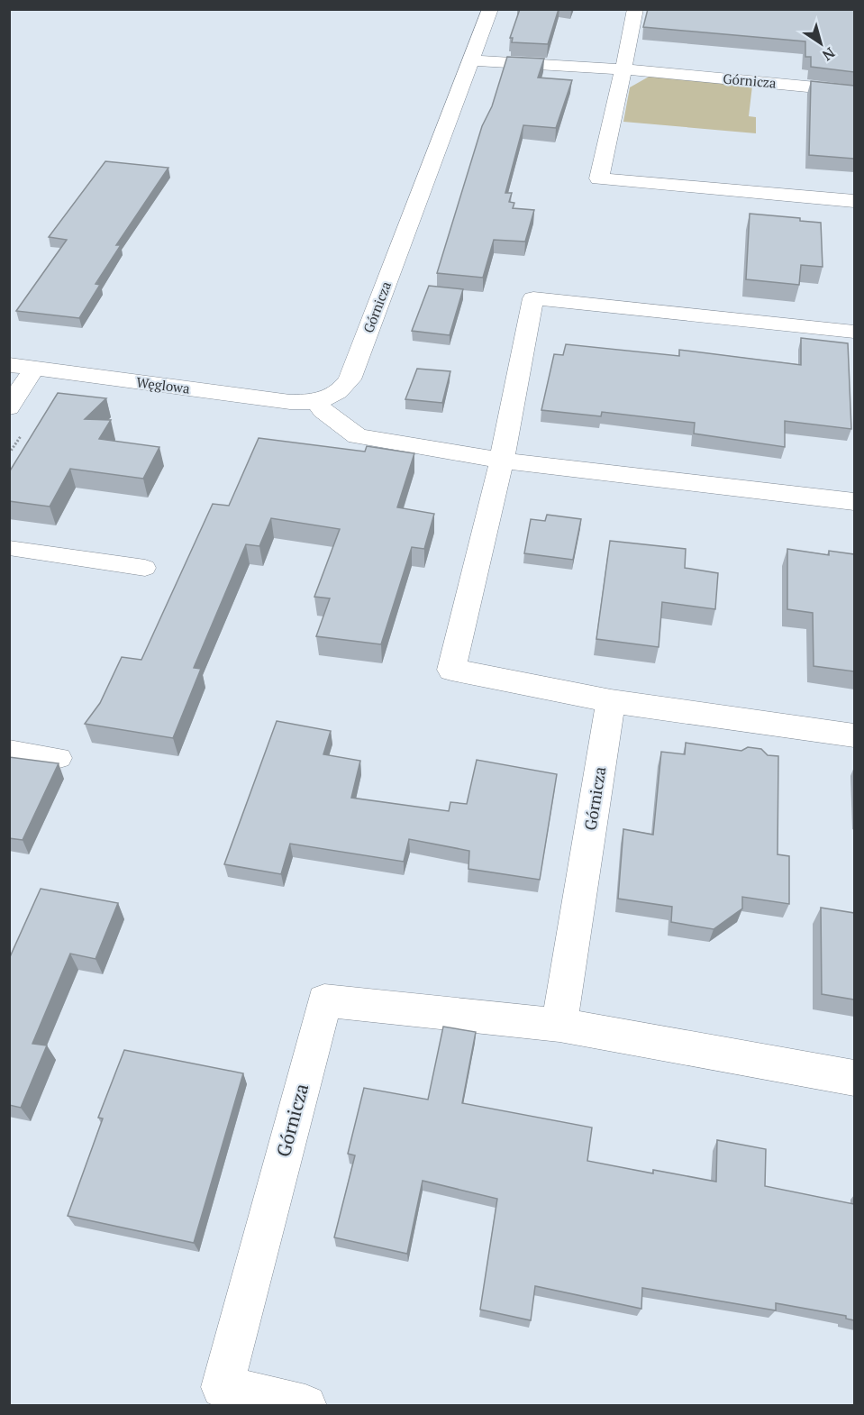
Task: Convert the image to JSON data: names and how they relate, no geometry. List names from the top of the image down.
{
  "streets": {
    "street": ["Górnicza", "Węglowa"]
  },
  "crossings": [
    ["Górnicza", "Węglowa"]
  ],
  "north": "bottom right"
}
